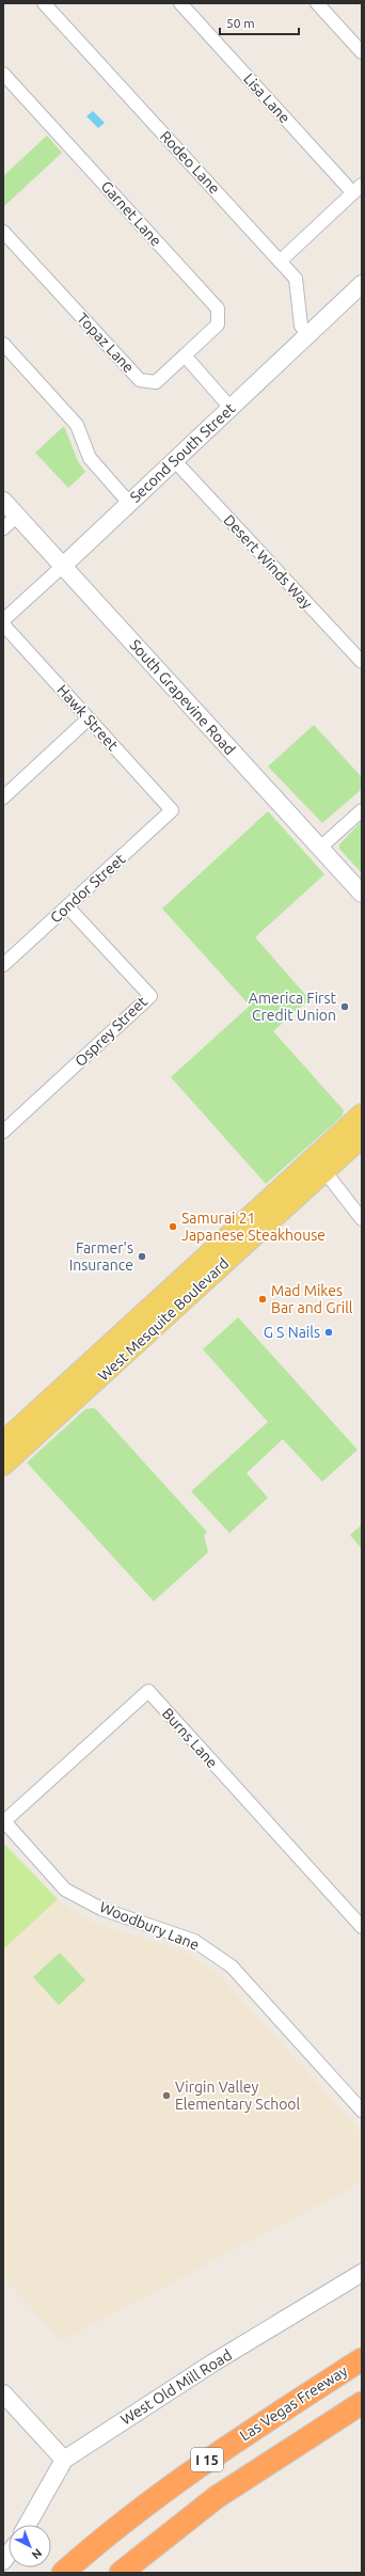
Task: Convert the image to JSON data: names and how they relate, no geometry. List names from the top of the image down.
{
  "streets": {
    "highway": ["Las Vegas Freeway", "I 15"],
    "main road": ["West Mesquite Boulevard"],
    "street": [
      "Lisa Lane",
      "Rodeo Lane",
      "Garnet Lane",
      "Topaz Lane",
      "Second South Street",
      "Desert Winds Way",
      "South Grapevine Road",
      "Hawk Street",
      "Condor Street",
      "Osprey Street",
      "Burns Lane",
      "Woodbury Lane",
      "West Old Mill Road"
    ]
  },
  "crossings": [
    ["Rodeo Lane", "Second South Street"],
    ["Garnet Lane", "Topaz Lane"],
    ["Second South Street", "Desert Winds Way"],
    ["Second South Street", "South Grapevine Road"],
    ["Hawk Street", "Condor Street"],
    ["Condor Street", "Osprey Street"],
    ["Burns Lane", "Woodbury Lane"]
  ],
  "places": [
    "America First Credit Union",
    "Samurai 21 Japanese Steakhouse",
    "Farmer's Insurance",
    "Mad Mikes Bar and Grill",
    "G S Nails",
    "Virgin Valley Elementary School"
  ],
  "scale_bar": "50 m",
  "north": "bottom right"
}
